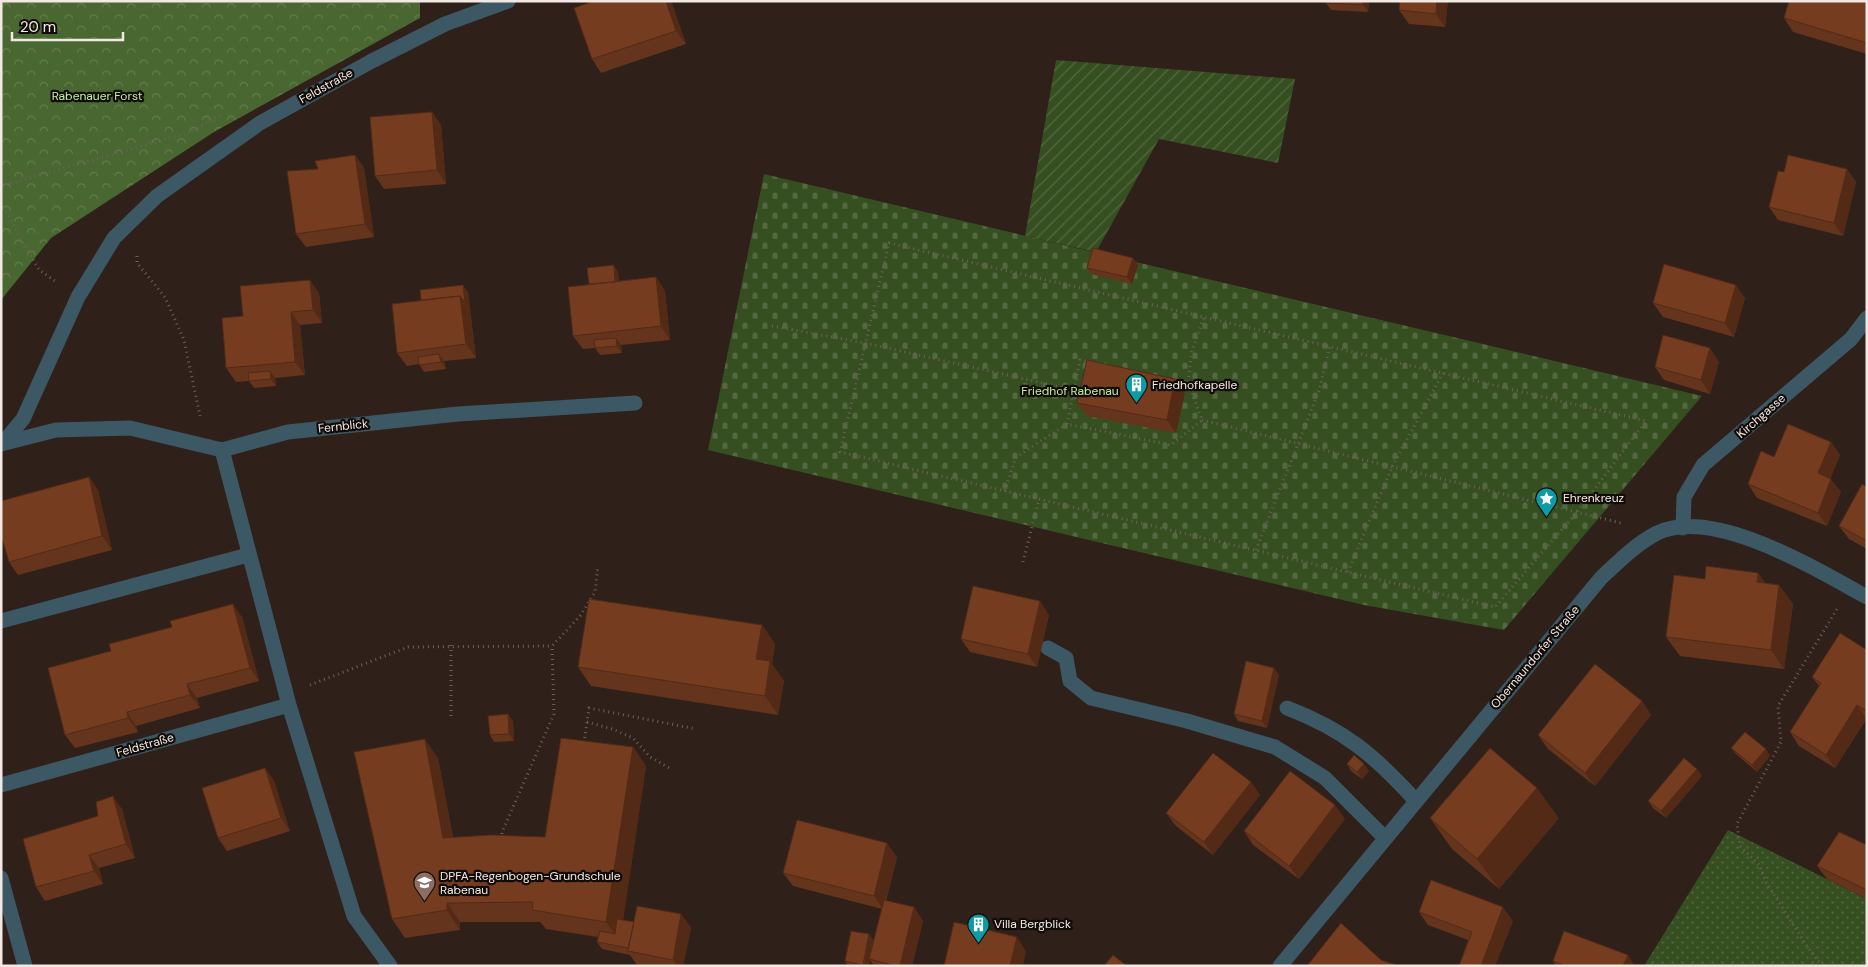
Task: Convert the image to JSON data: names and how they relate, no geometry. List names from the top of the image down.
{
  "streets": {
    "street": [
      "Feldstraße",
      "Kirchgasse",
      "Fernblick",
      "Obernaundorfer Straße"
    ]
  },
  "crossings": [
    ["Feldstraße", "Fernblick"],
    ["Kirchgasse", "Obernaundorfer Straße"]
  ],
  "parks": ["Rabenauer Forst", "Friedhof Rabenau"],
  "places": {
    "building": ["Friedhofkapelle", "Villa Bergblick"],
    "place": ["Ehrenkreuz"],
    "school or university": ["DPFA-Regenbogen-Grundschule Rabenau"]
  },
  "scale_bar": "20 m"
}
